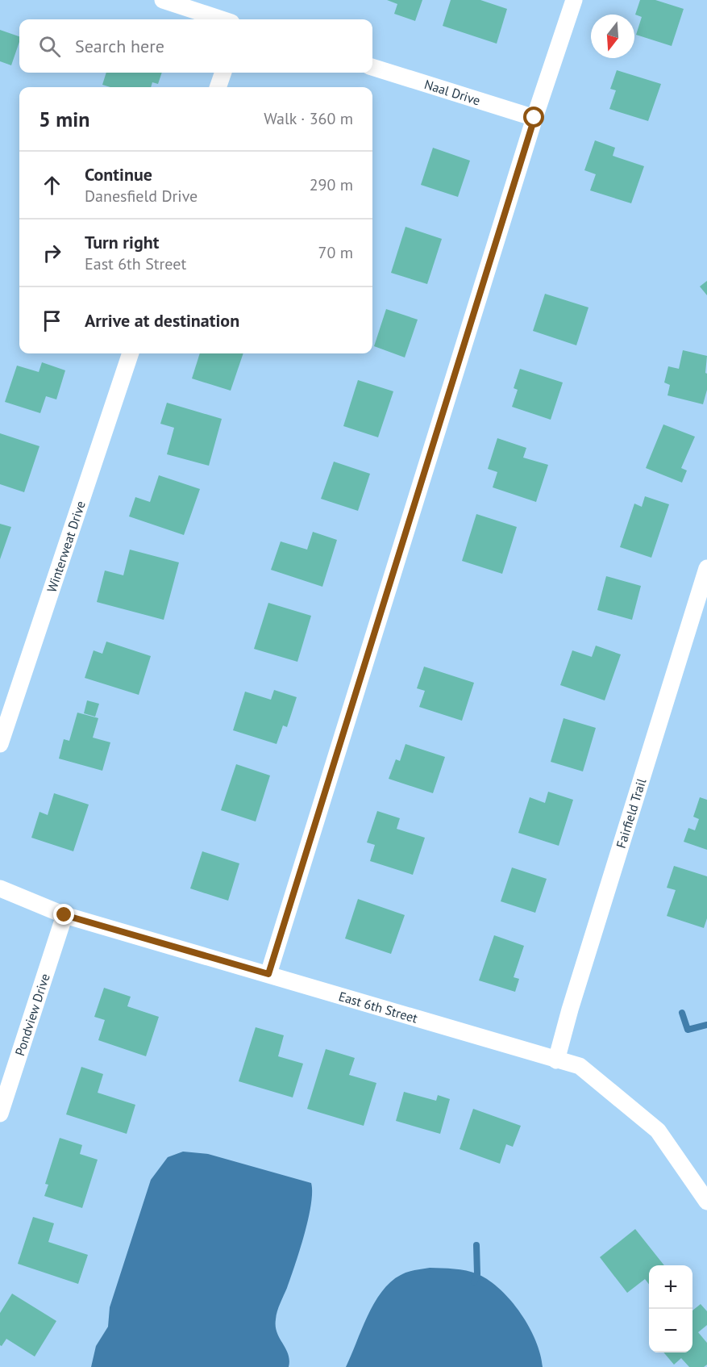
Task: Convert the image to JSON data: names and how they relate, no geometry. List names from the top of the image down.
{
  "streets": {
    "street": [
      "Naal Drive",
      "Winterweat Drive",
      "Fairfield Trail",
      "East 6th Street",
      "Pondview Drive"
    ]
  },
  "crossings": [
    ["Fairfield Trail", "East 6th Street"],
    ["East 6th Street", "Pondview Drive"]
  ],
  "north": "bottom",
  "page": {
    "search": "Search here",
    "heading": ["5 min", "Walk · 360 m"],
    "list": [
      ["Continue", "Danesfield Drive", "290 m"],
      ["Turn right", "East 6th Street", "70 m"],
      "Arrive at destination"
    ],
    "map_buttons": ["+", "−"]
  }
}
